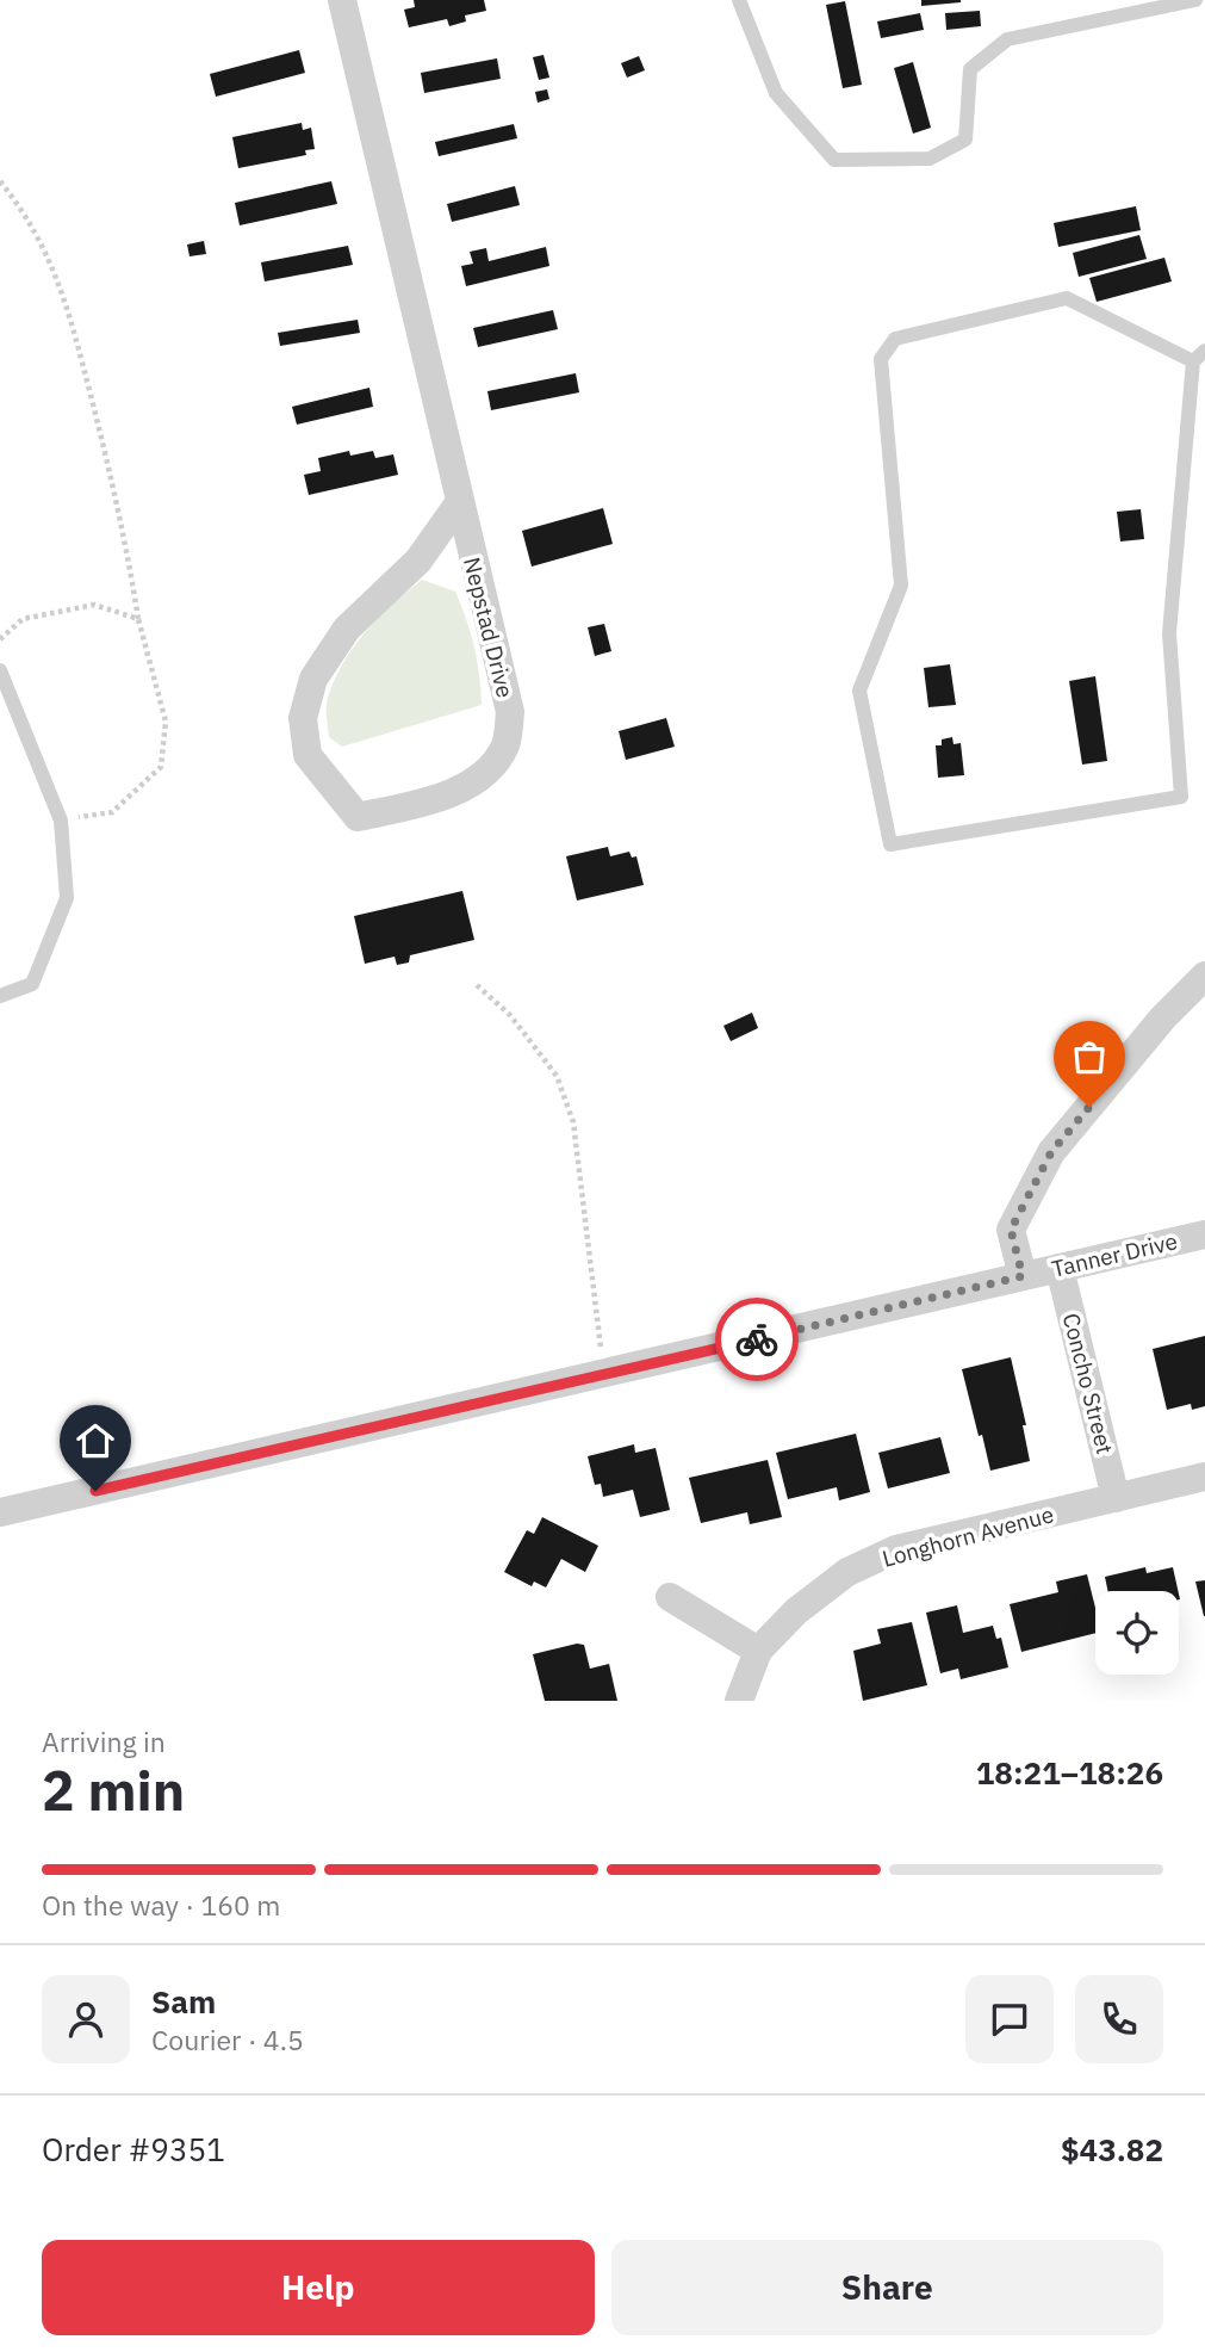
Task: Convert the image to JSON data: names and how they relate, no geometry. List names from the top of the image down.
{
  "streets": {
    "street": [
      "Nepstad Drive",
      "Tanner Drive",
      "Concho Street",
      "Longhorn Avenue"
    ]
  },
  "crossings": [
    ["Tanner Drive", "Concho Street"],
    ["Concho Street", "Longhorn Avenue"]
  ],
  "page": {
    "heading": ["2 min", "Arriving in", "18:21–18:26"],
    "panel": [
      "Sam",
      "Courier · 4.5",
      "Order #9351",
      "$43.82"
    ],
    "bar": "On the way · 160 m",
    "buttons": ["Help", "Share"]
  }
}
